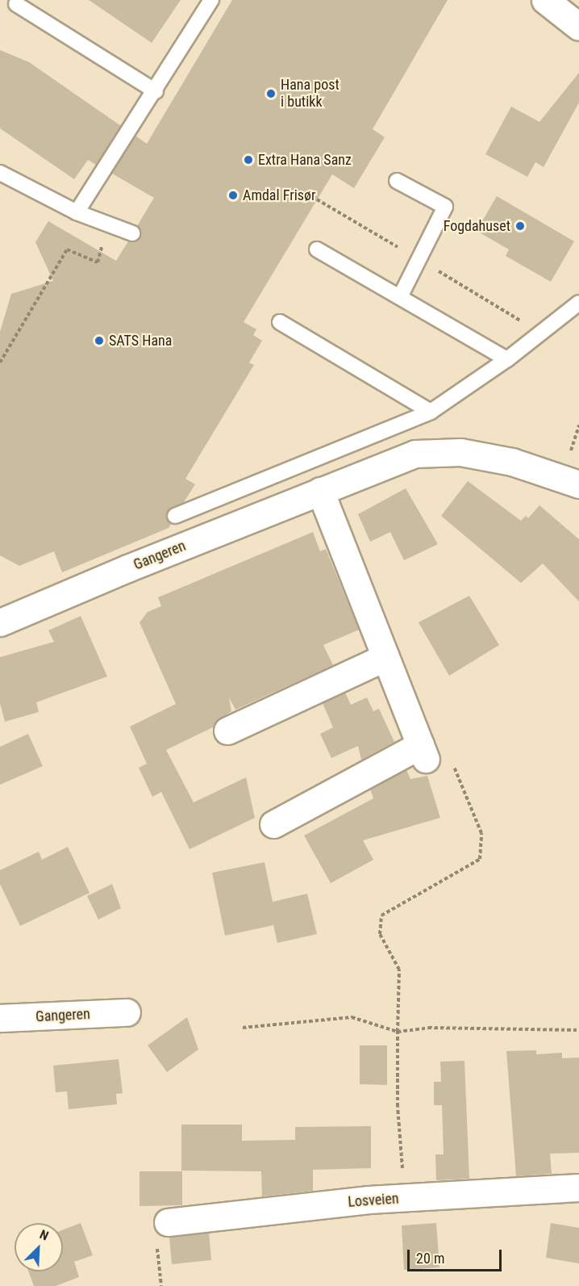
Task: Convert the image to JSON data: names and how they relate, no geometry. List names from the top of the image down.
{
  "streets": {
    "street": ["Gangeren", "Losveien"]
  },
  "places": [
    "Hana post i butikk",
    "Extra Hana Sanz",
    "Amdal Frisør",
    "Fogdahuset",
    "SATS Hana"
  ],
  "scale_bar": "20 m",
  "north": "top right"
}
